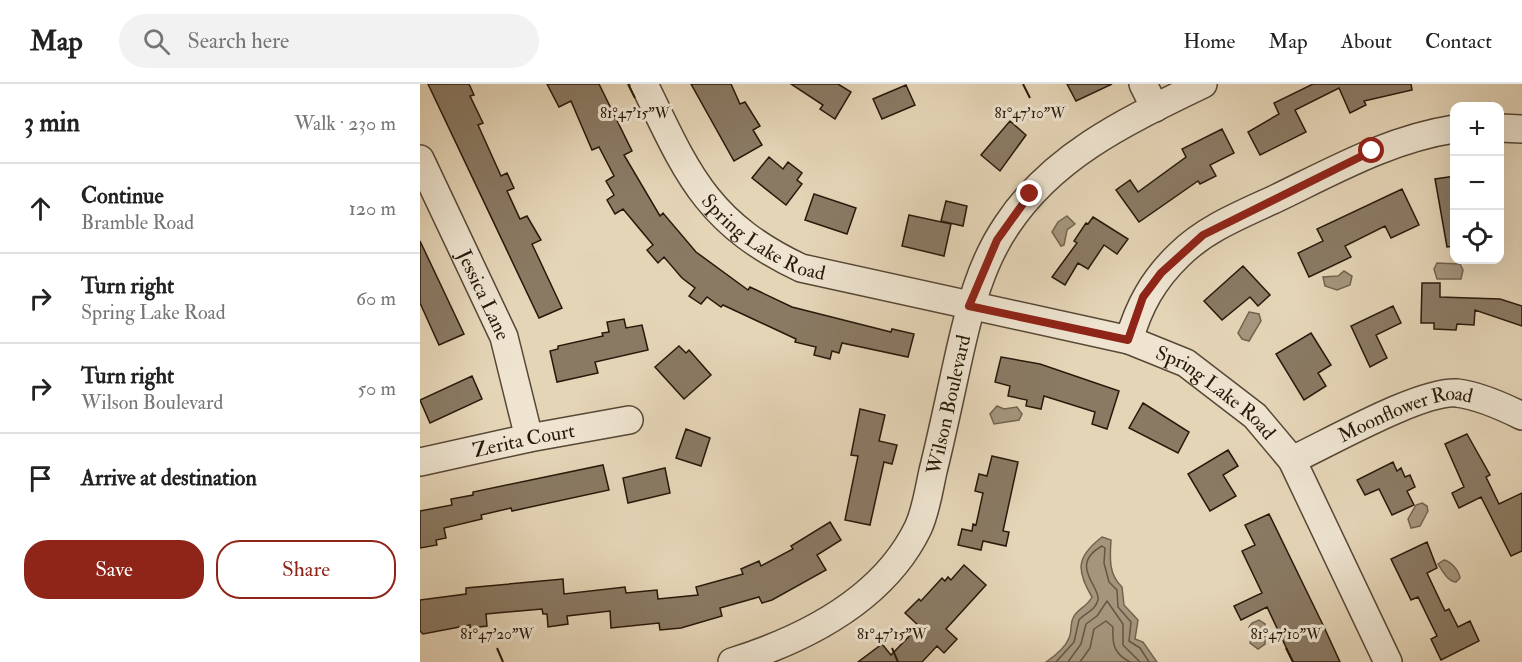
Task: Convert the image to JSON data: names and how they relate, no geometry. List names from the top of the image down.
{
  "streets": {
    "street": [
      "Spring Lake Road",
      "Jessica Lane",
      "Wilson Boulevard",
      "Moonflower Road",
      "Zerita Court"
    ]
  },
  "crossings": [
    ["Spring Lake Road", "Wilson Boulevard"],
    ["Spring Lake Road", "Moonflower Road"],
    ["Jessica Lane", "Zerita Court"]
  ],
  "page": {
    "header": "Map",
    "search": "Search here",
    "nav": [
      "Home",
      "Map",
      "About",
      "Contact"
    ],
    "heading": ["3 min", "Walk · 230 m"],
    "map_buttons": ["+", "−"],
    "list": [
      ["Continue", "Bramble Road", "120 m"],
      ["Turn right", "Spring Lake Road", "60 m"],
      ["Turn right", "Wilson Boulevard", "50 m"],
      "Arrive at destination"
    ],
    "buttons": ["Save", "Share"]
  },
  "coordinates": ["81°47'15\"W", "81°47'10\"W", "81°47'20\"W"]
}
